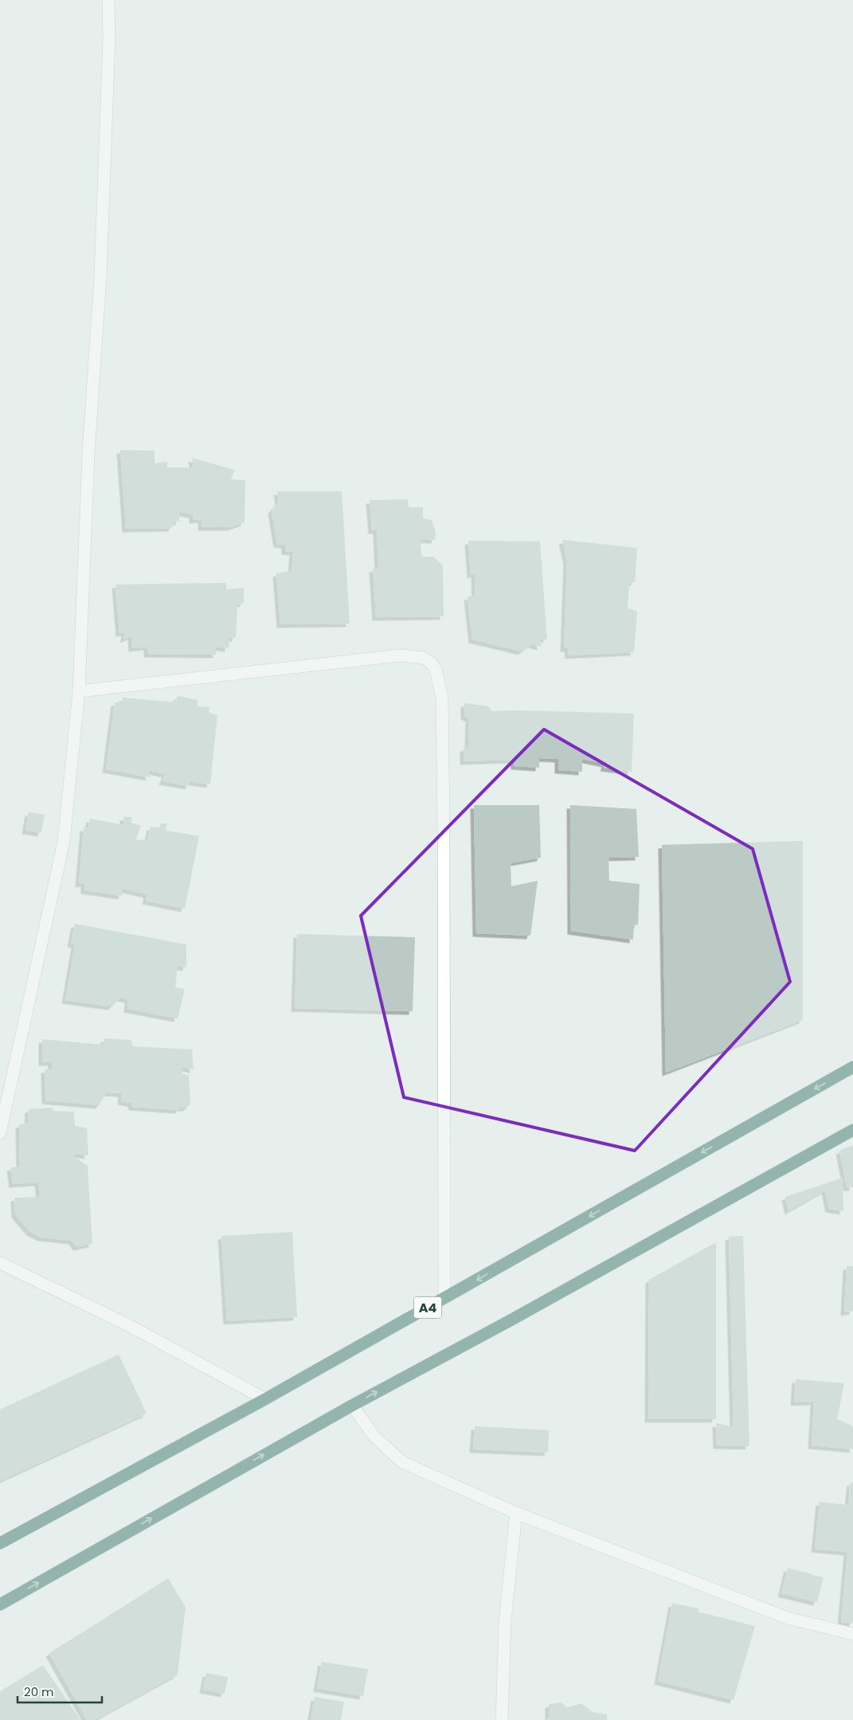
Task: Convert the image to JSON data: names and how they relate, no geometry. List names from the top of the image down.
{
  "streets": {
    "highway": ["A4"]
  },
  "scale_bar": "20 m"
}
